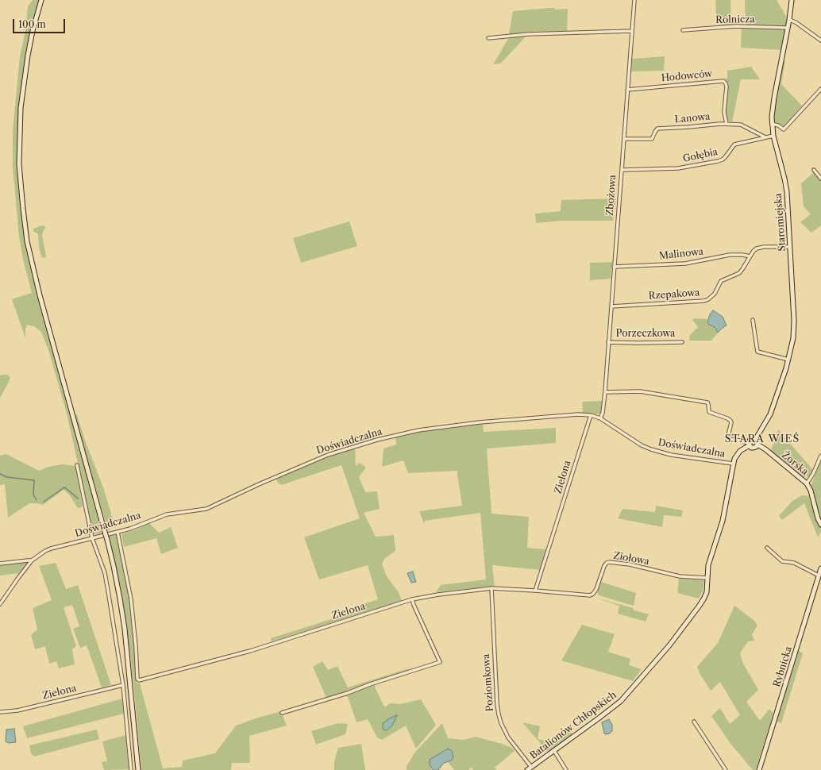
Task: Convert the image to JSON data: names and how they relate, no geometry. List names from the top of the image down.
{
  "streets": {
    "street": [
      "Rolnicza",
      "Hodowców",
      "Łanowa",
      "Gołębia",
      "Zbożowa",
      "Staromiejska",
      "Malinowa",
      "Rzepakowa",
      "Porzeczkowa",
      "Doświadczalna",
      "Żorska",
      "Zielona",
      "Ziołowa",
      "Rybnicka",
      "Poziomkowa",
      "Batalionów Chłopskich"
    ]
  },
  "crossings": [
    ["Rolnicza", "Staromiejska"],
    ["Hodowców", "Łanowa"],
    ["Hodowców", "Zbożowa"],
    ["Łanowa", "Gołębia"],
    ["Łanowa", "Zbożowa"],
    ["Gołębia", "Zbożowa"],
    ["Gołębia", "Staromiejska"],
    ["Zbożowa", "Malinowa"],
    ["Zbożowa", "Rzepakowa"],
    ["Zbożowa", "Porzeczkowa"],
    ["Zbożowa", "Doświadczalna"],
    ["Staromiejska", "Rzepakowa"],
    ["Staromiejska", "Żorska"],
    ["Staromiejska", "Batalionów Chłopskich"],
    ["Malinowa", "Rzepakowa"],
    ["Doświadczalna", "Zielona"],
    ["Doświadczalna", "Batalionów Chłopskich"],
    ["Żorska", "Batalionów Chłopskich"],
    ["Zielona", "Ziołowa"],
    ["Zielona", "Poziomkowa"],
    ["Ziołowa", "Batalionów Chłopskich"],
    ["Poziomkowa", "Batalionów Chłopskich"]
  ],
  "districts": ["STARA WIEŚ"],
  "scale_bar": "100 m"
}
